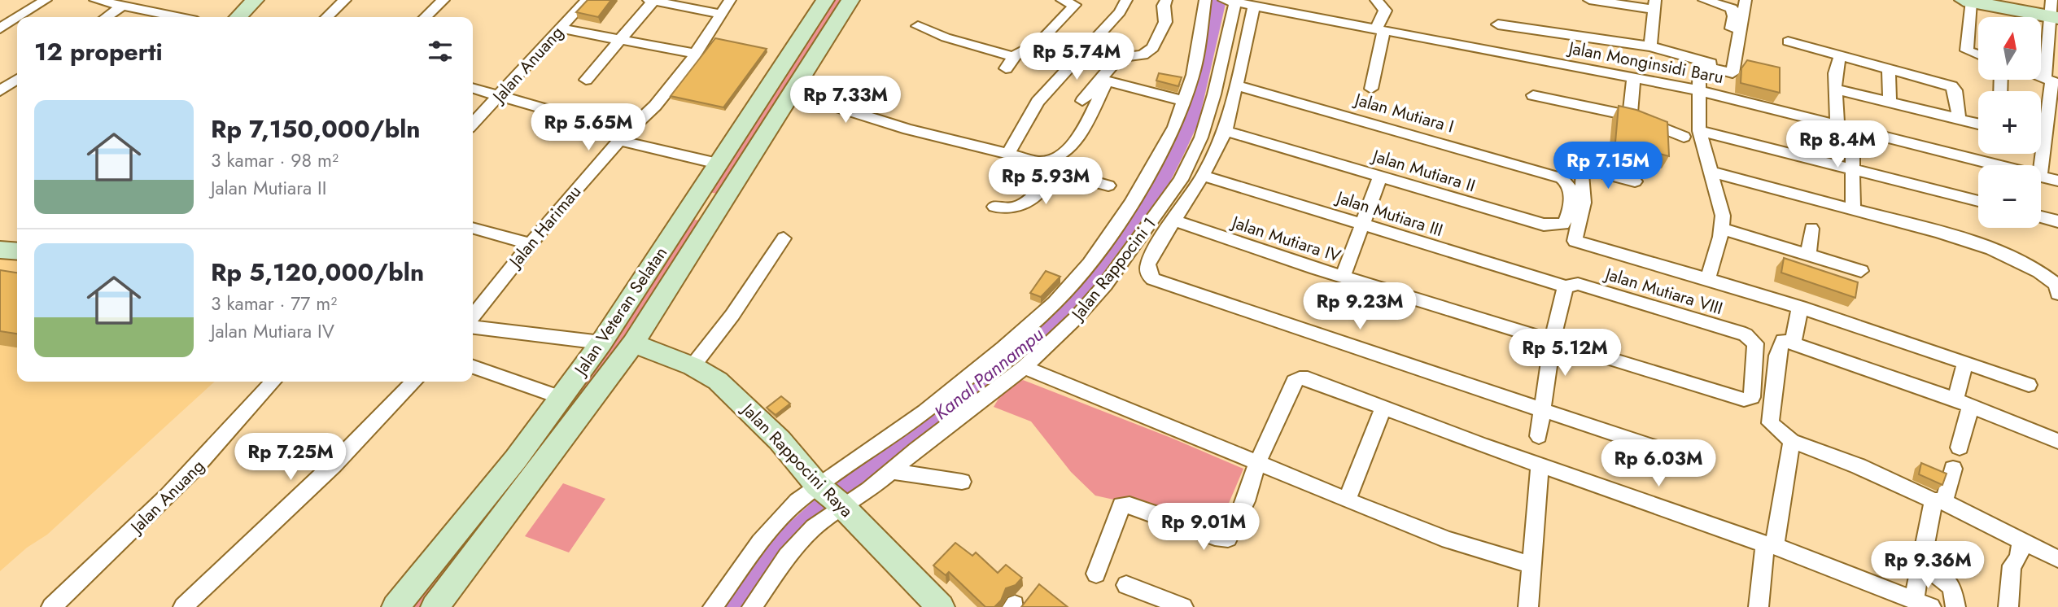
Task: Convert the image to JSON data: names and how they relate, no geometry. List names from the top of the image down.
{
  "streets": {
    "main road": ["Jalan Veteran Selatan", "Jalan Rappocini Raya"],
    "street": [
      "Jalan Monginsidi Baru",
      "Jalan Anuang",
      "Jalan Mutiara I",
      "Jalan Mutiara II",
      "Jalan Mutiara III",
      "Jalan Harimau",
      "Jalan Mutiara IV",
      "Jalan Rappocini 1",
      "Jalan Mutiara VIII"
    ]
  },
  "crossings": [
    ["Jalan Monginsidi Baru", "Jalan Rappocini 1"],
    ["Jalan Mutiara I", "Jalan Mutiara II"],
    ["Jalan Mutiara III", "Jalan Mutiara VIII"],
    ["Jalan Mutiara IV", "Jalan Mutiara VIII"],
    ["Jalan Rappocini 1", "Jalan Rappocini Raya"],
    ["Jalan Veteran Selatan", "Jalan Rappocini Raya"]
  ],
  "water": ["Kanal Pannampu"],
  "north": "top",
  "page": {
    "map_buttons": ["+", "−"],
    "heading": "12 properti",
    "price": [
      "Rp 5.74M",
      "Rp 7.33M",
      "Rp 5.65M",
      "Rp 8.4M",
      "Rp 7.15M",
      "Rp 5.93M",
      "Rp 9.23M",
      "Rp 5.12M",
      "Rp 7.25M",
      "Rp 6.03M",
      "Rp 9.01M",
      "Rp 9.36M"
    ],
    "list": [
      {
        "name": "Rp 7,150,000/bln",
        "note": "3 kamar · 98 m² · Jalan Mutiara II"
      },
      {
        "name": "Rp 5,120,000/bln",
        "note": "3 kamar · 77 m² · Jalan Mutiara IV"
      }
    ]
  }
}
